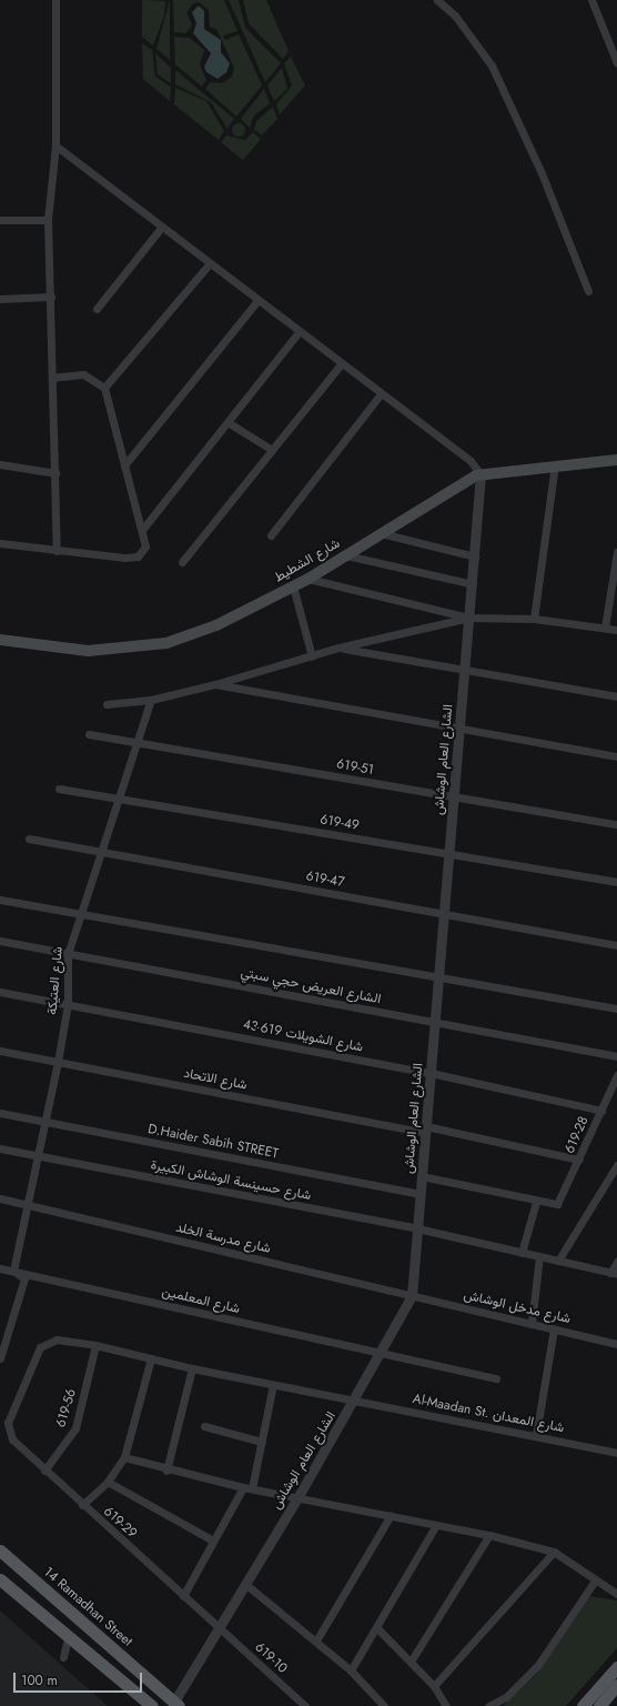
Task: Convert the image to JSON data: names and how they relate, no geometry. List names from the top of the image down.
{
  "streets": {
    "main road": ["شارع الشطيط", "14 Ramadhan Street"],
    "street": [
      "الشارع العام الوشاش",
      "619-51",
      "619-49",
      "619-47",
      "شارع العتيکة",
      "الشارع العريض حجي سبتي",
      "شارع الشويلات 619-43",
      "شارع الاتحاد",
      "619-28",
      "D.Haider Sabih STREET",
      "شارع حسينسة الوشاش الكبيرة",
      "شارع مدرسة الخلد",
      "شارع المعلمين",
      "شارع مدخل الوشاش",
      "619-56",
      "Al-Maadan St. شارع المعدان",
      "619-29",
      "619-10"
    ]
  },
  "crossings": [
    ["شارع الشطيط", "الشارع العام الوشاش"],
    ["الشارع العام الوشاش", "619-51"],
    ["الشارع العام الوشاش", "619-49"],
    ["الشارع العام الوشاش", "619-47"],
    ["الشارع العام الوشاش", "الشارع العريض حجي سبتي"],
    ["الشارع العام الوشاش", "شارع الشويلات 619-43"],
    ["الشارع العام الوشاش", "شارع الاتحاد"],
    ["الشارع العام الوشاش", "D.Haider Sabih STREET"],
    ["الشارع العام الوشاش", "شارع حسينسة الوشاش الكبيرة"],
    ["الشارع العام الوشاش", "شارع مدرسة الخلد"],
    ["الشارع العام الوشاش", "شارع المعلمين"],
    ["الشارع العام الوشاش", "شارع مدخل الوشاش"],
    ["الشارع العام الوشاش", "Al-Maadan St. شارع المعدان"],
    ["الشارع العام الوشاش", "619-29"],
    ["الشارع العام الوشاش", "14 Ramadhan Street"],
    ["الشارع العام الوشاش", "619-10"],
    ["619-51", "شارع العتيکة"],
    ["619-49", "شارع العتيکة"],
    ["619-47", "شارع العتيکة"],
    ["شارع العتيکة", "الشارع العريض حجي سبتي"],
    ["شارع العتيکة", "شارع الشويلات 619-43"],
    ["شارع العتيکة", "شارع الاتحاد"],
    ["شارع العتيکة", "D.Haider Sabih STREET"],
    ["شارع العتيکة", "شارع حسينسة الوشاش الكبيرة"],
    ["شارع العتيکة", "شارع مدرسة الخلد"],
    ["شارع العتيکة", "شارع المعلمين"],
    ["شارع الشويلات 619-43", "619-28"],
    ["شارع الاتحاد", "619-28"],
    ["شارع مدرسة الخلد", "شارع مدخل الوشاش"],
    ["619-56", "Al-Maadan St. شارع المعدان"],
    ["619-56", "619-29"],
    ["Al-Maadan St. شارع المعدان", "619-29"],
    ["619-29", "619-10"]
  ],
  "scale_bar": "100 m"
}
